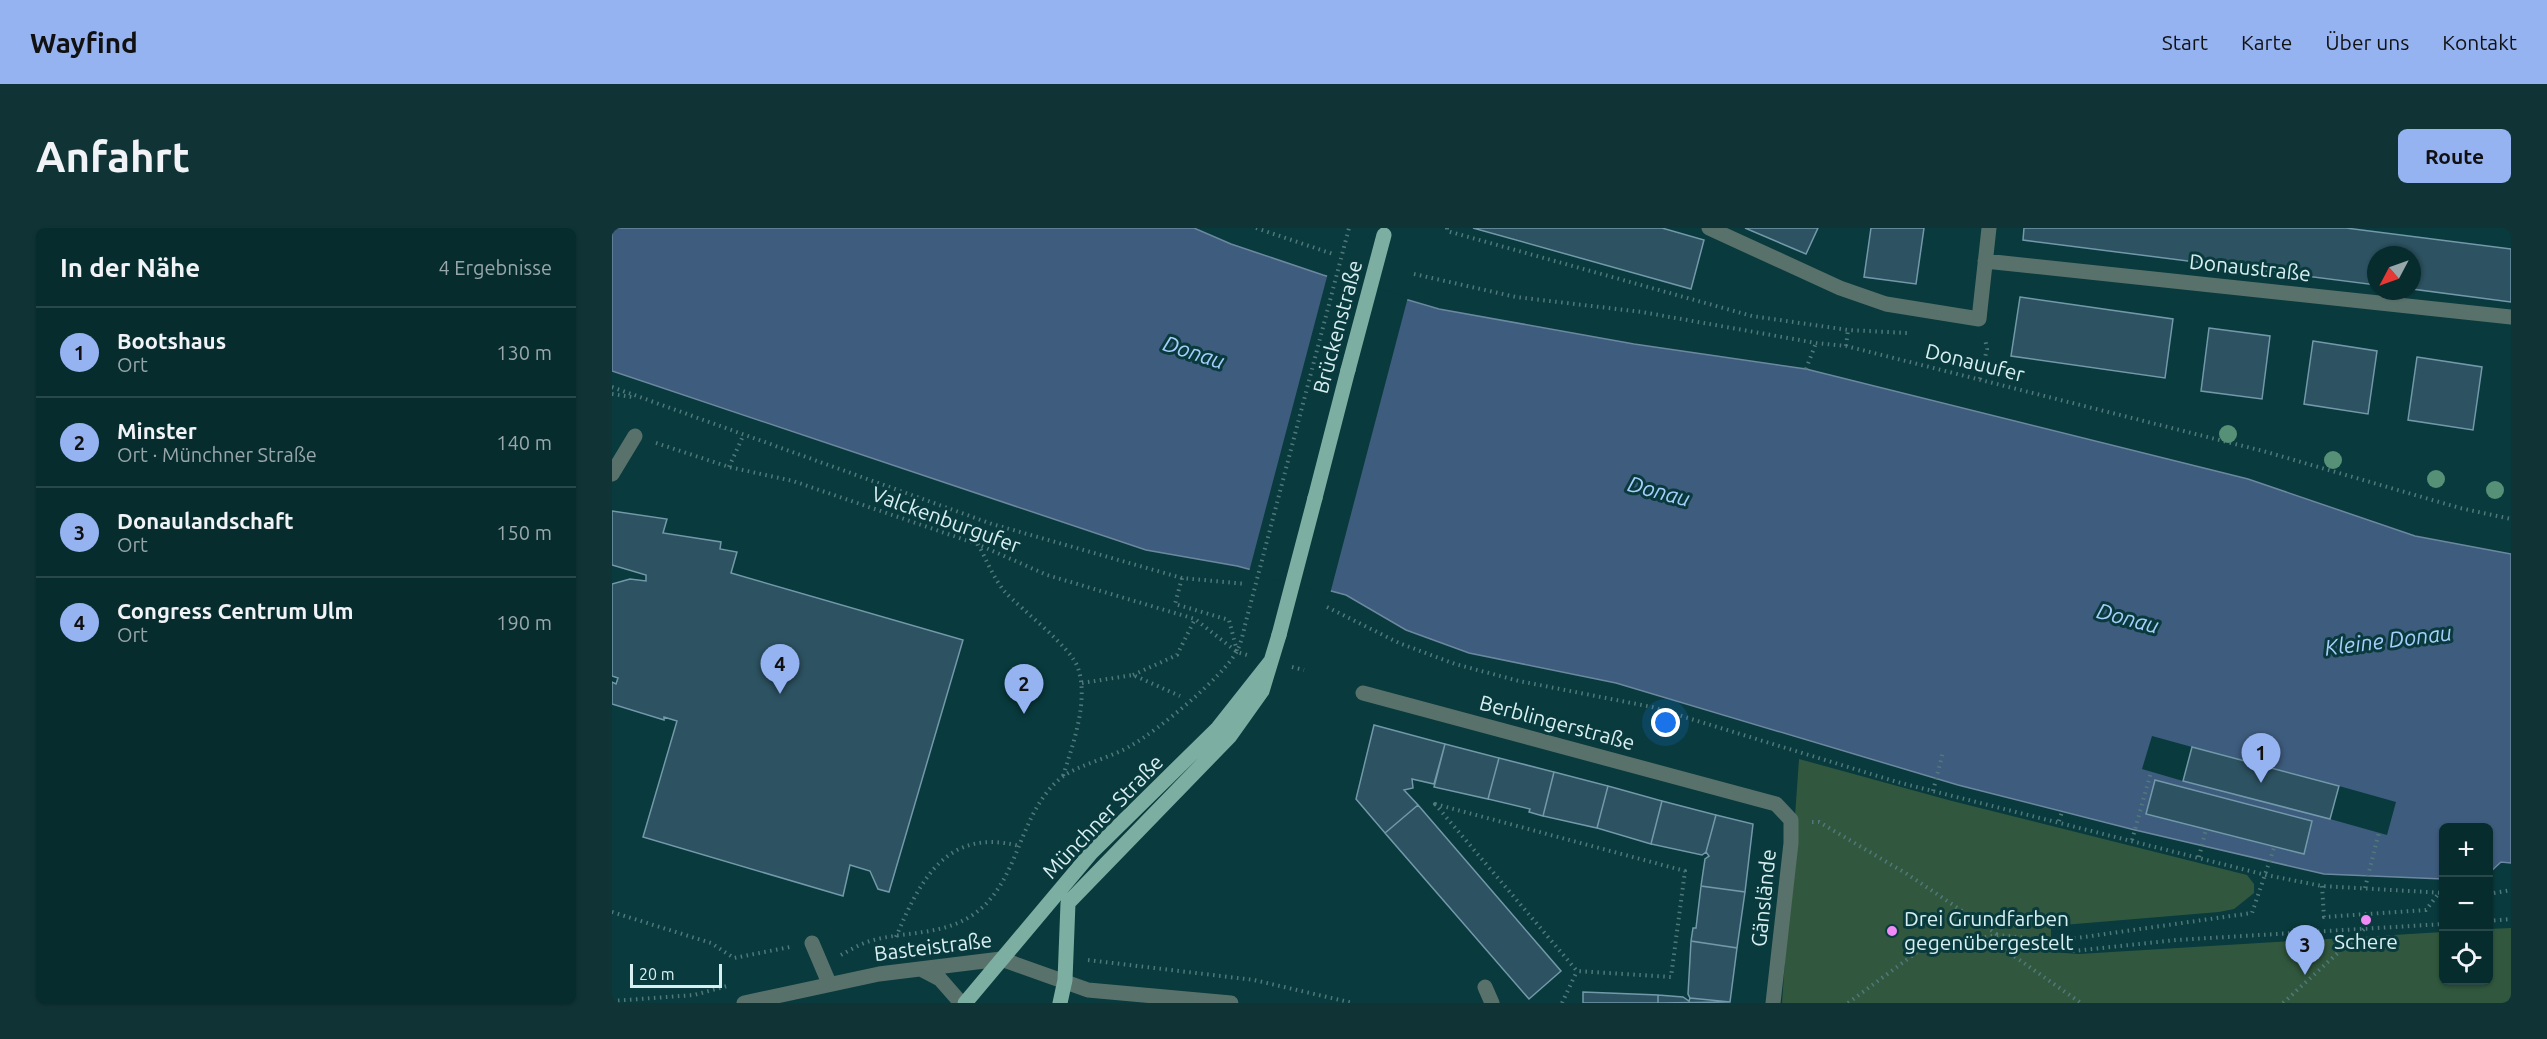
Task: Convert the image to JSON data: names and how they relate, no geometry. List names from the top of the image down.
{
  "streets": {
    "main road": ["Brückenstraße", "Münchner Straße"],
    "street": [
      "Donaustraße",
      "Berblingerstraße",
      "Gänslände",
      "Basteistraße"
    ],
    "path": ["Donauufer", "Valckenburgufer"]
  },
  "crossings": [
    ["Brückenstraße", "Münchner Straße"],
    ["Berblingerstraße", "Gänslände"],
    ["Münchner Straße", "Basteistraße"]
  ],
  "water": ["Donau", "Kleine Donau"],
  "places": ["Schere", "Drei Grundfarben gegenübergestelt"],
  "scale_bar": "20 m",
  "north": "bottom left",
  "page": {
    "header": "Wayfind",
    "nav": [
      "Start",
      "Karte",
      "Über uns",
      "Kontakt"
    ],
    "buttons": "Route",
    "title": "Anfahrt",
    "heading": ["In der Nähe", "4 Ergebnisse"],
    "list": [
      {
        "mark": "1",
        "name": "Bootshaus",
        "note": "Ort",
        "value": "130 m"
      },
      {
        "mark": "2",
        "name": "Minster",
        "note": "Ort · Münchner Straße",
        "value": "140 m"
      },
      {
        "mark": "3",
        "name": "Donaulandschaft",
        "note": "Ort",
        "value": "150 m"
      },
      {
        "mark": "4",
        "name": "Congress Centrum Ulm",
        "note": "Ort",
        "value": "190 m"
      }
    ],
    "pins": [
      "4",
      "2",
      "1",
      "3"
    ],
    "map_buttons": ["+", "−"],
    "scale": "20 m"
  }
}
